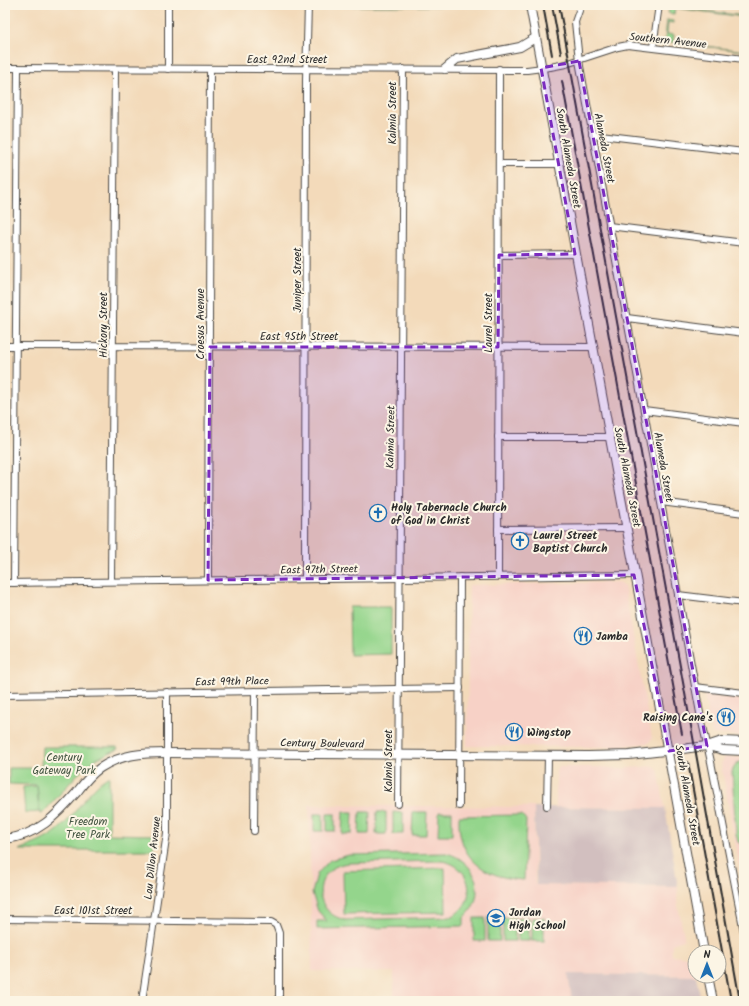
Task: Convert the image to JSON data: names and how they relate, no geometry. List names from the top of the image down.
{
  "streets": {
    "main road": ["South Alameda Street", "Century Boulevard"],
    "street": [
      "Southern Avenue",
      "East 92nd Street",
      "Kalmia Street",
      "Alameda Street",
      "Juniper Street",
      "Laurel Street",
      "Croesus Avenue",
      "Hickory Street",
      "East 95th Street",
      "East 97th Street",
      "East 99th Place",
      "Lou Dillon Avenue",
      "East 101st Street"
    ]
  },
  "crossings": [
    ["Southern Avenue", "East 92nd Street"],
    ["Southern Avenue", "Alameda Street"],
    ["East 92nd Street", "Kalmia Street"],
    ["East 92nd Street", "South Alameda Street"],
    ["East 92nd Street", "Juniper Street"],
    ["East 92nd Street", "Laurel Street"],
    ["East 92nd Street", "Croesus Avenue"],
    ["East 92nd Street", "Hickory Street"],
    ["Kalmia Street", "East 95th Street"],
    ["Kalmia Street", "East 97th Street"],
    ["Kalmia Street", "East 99th Place"],
    ["Kalmia Street", "Century Boulevard"],
    ["Alameda Street", "Century Boulevard"],
    ["South Alameda Street", "East 95th Street"],
    ["South Alameda Street", "East 97th Street"],
    ["South Alameda Street", "Century Boulevard"],
    ["Juniper Street", "East 95th Street"],
    ["Juniper Street", "East 97th Street"],
    ["Laurel Street", "East 95th Street"],
    ["Laurel Street", "East 97th Street"],
    ["Croesus Avenue", "East 95th Street"],
    ["Croesus Avenue", "East 97th Street"],
    ["Hickory Street", "East 95th Street"],
    ["Hickory Street", "East 97th Street"],
    ["East 99th Place", "Lou Dillon Avenue"],
    ["Century Boulevard", "Lou Dillon Avenue"],
    ["Lou Dillon Avenue", "East 101st Street"]
  ],
  "parks": ["Century Gateway Park", "Freedom Tree Park"],
  "places": {
    "church": ["Holy Tabernacle Church of God in Christ", "Laurel Street Baptist Church"],
    "restaurant": ["Jamba", "Raising Cane's", "Wingstop"],
    "school or university": ["Jordan High School"]
  },
  "north": "top"
}
